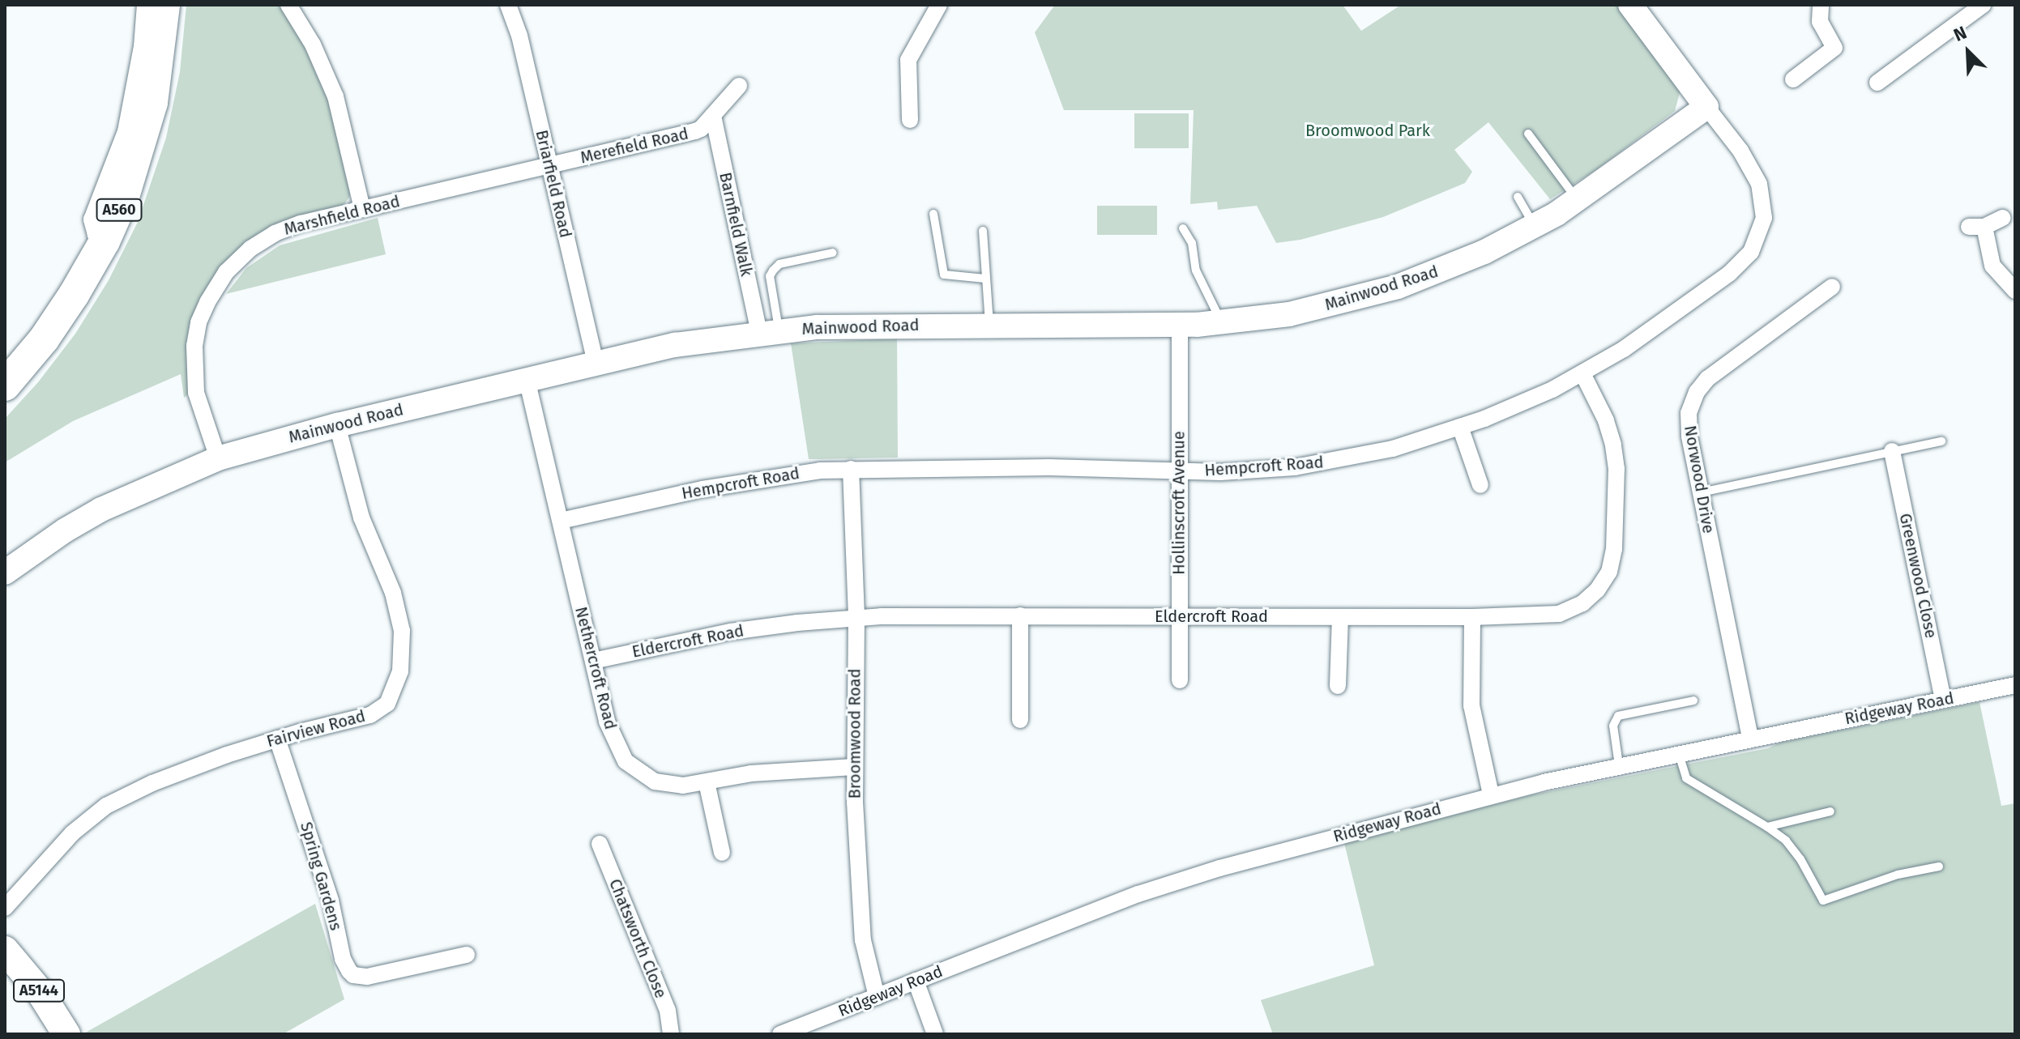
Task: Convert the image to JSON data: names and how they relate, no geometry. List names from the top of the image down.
{
  "streets": {
    "highway": ["A560"],
    "main road": ["A5144"],
    "street": [
      "Merefield Road",
      "Briarfield Road",
      "Marshfield Road",
      "Barnfield Walk",
      "Mainwood Road",
      "Hempcroft Road",
      "Norwood Drive",
      "Hollinscroft Avenue",
      "Greenwood Close",
      "Eldercroft Road",
      "Nethercroft Road",
      "Ridgeway Road",
      "Fairview Road",
      "Broomwood Road",
      "Spring Gardens",
      "Chatsworth Close"
    ]
  },
  "crossings": [
    ["Merefield Road", "Briarfield Road"],
    ["Merefield Road", "Marshfield Road"],
    ["Merefield Road", "Barnfield Walk"],
    ["Briarfield Road", "Marshfield Road"],
    ["Briarfield Road", "Mainwood Road"],
    ["Marshfield Road", "Mainwood Road"],
    ["Barnfield Walk", "Mainwood Road"],
    ["Mainwood Road", "Hempcroft Road"],
    ["Mainwood Road", "Hollinscroft Avenue"],
    ["Mainwood Road", "Nethercroft Road"],
    ["Mainwood Road", "Fairview Road"],
    ["Hempcroft Road", "Hollinscroft Avenue"],
    ["Hempcroft Road", "Eldercroft Road"],
    ["Hempcroft Road", "Nethercroft Road"],
    ["Hempcroft Road", "Broomwood Road"],
    ["Norwood Drive", "Ridgeway Road"],
    ["Hollinscroft Avenue", "Eldercroft Road"],
    ["Greenwood Close", "Ridgeway Road"],
    ["Eldercroft Road", "Nethercroft Road"],
    ["Eldercroft Road", "Broomwood Road"],
    ["Nethercroft Road", "Broomwood Road"],
    ["Ridgeway Road", "Broomwood Road"],
    ["Fairview Road", "Spring Gardens"]
  ],
  "parks": ["Broomwood Park"],
  "north": "top left"
}
